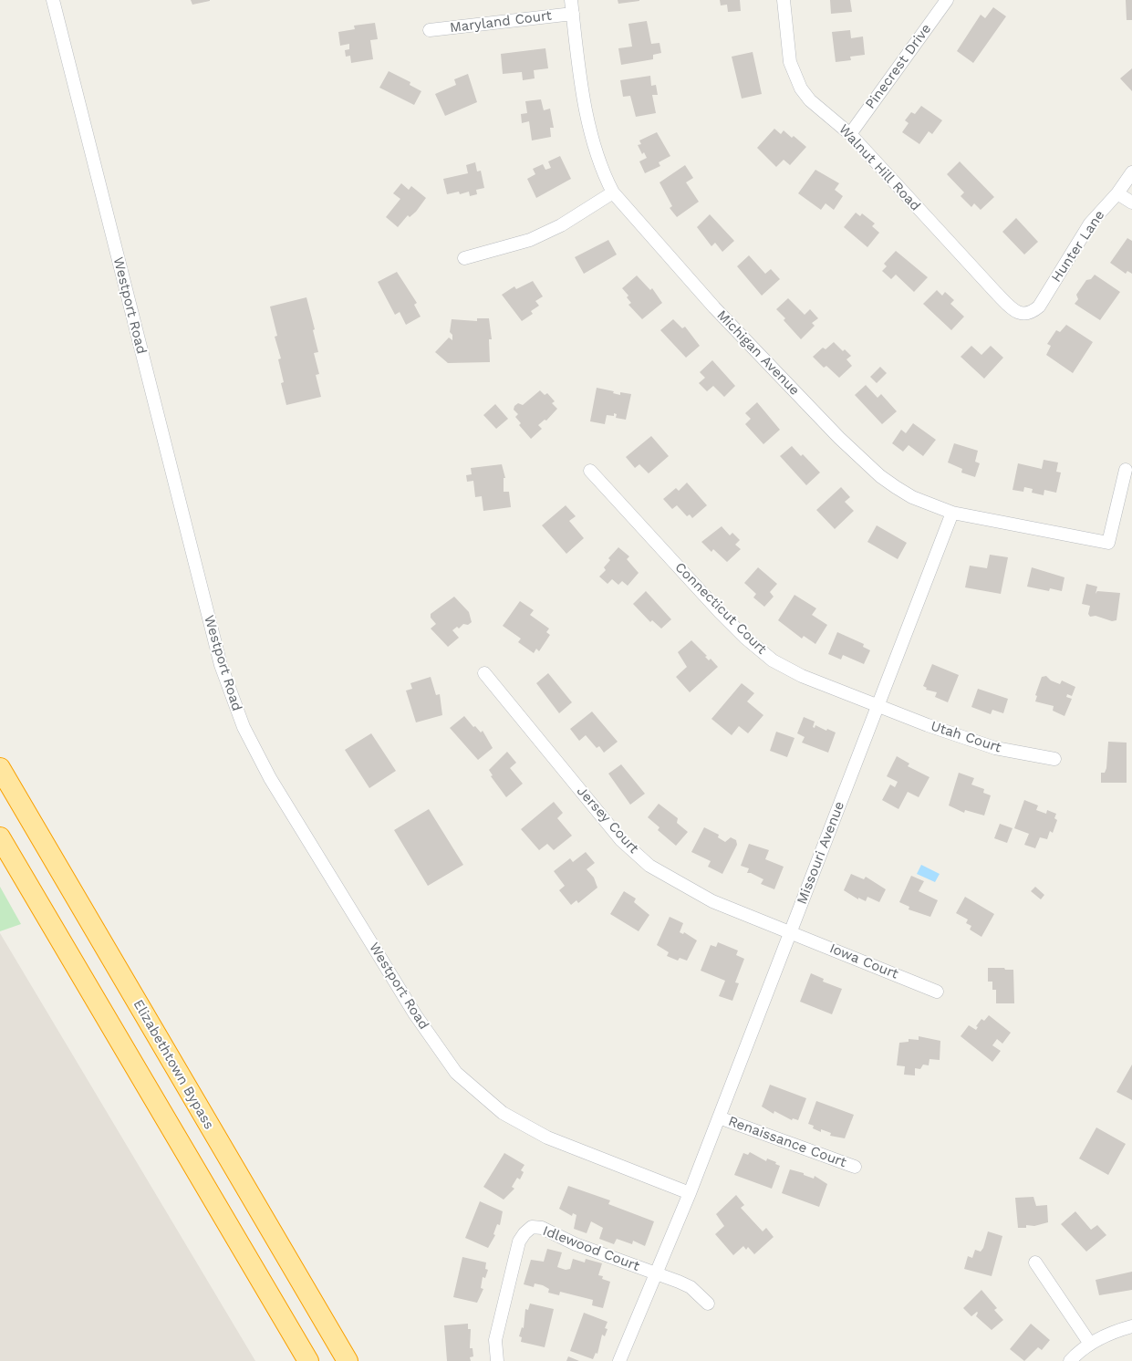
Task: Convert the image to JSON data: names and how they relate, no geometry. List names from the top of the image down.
{
  "streets": {
    "highway": ["Elizabethtown Bypass"],
    "street": [
      "Maryland Court",
      "Pinecrest Drive",
      "Walnut Hill Road",
      "Hunter Lane",
      "Westport Road",
      "Michigan Avenue",
      "Connecticut Court",
      "Utah Court",
      "Jersey Court",
      "Missouri Avenue",
      "Iowa Court",
      "Renaissance Court",
      "Idlewood Court"
    ]
  },
  "crossings": [
    ["Maryland Court", "Michigan Avenue"],
    ["Pinecrest Drive", "Walnut Hill Road"],
    ["Walnut Hill Road", "Hunter Lane"],
    ["Westport Road", "Missouri Avenue"],
    ["Westport Road", "Idlewood Court"],
    ["Michigan Avenue", "Missouri Avenue"],
    ["Connecticut Court", "Utah Court"],
    ["Connecticut Court", "Missouri Avenue"],
    ["Utah Court", "Missouri Avenue"],
    ["Jersey Court", "Missouri Avenue"],
    ["Jersey Court", "Iowa Court"],
    ["Missouri Avenue", "Iowa Court"],
    ["Missouri Avenue", "Renaissance Court"],
    ["Missouri Avenue", "Idlewood Court"]
  ]
}
